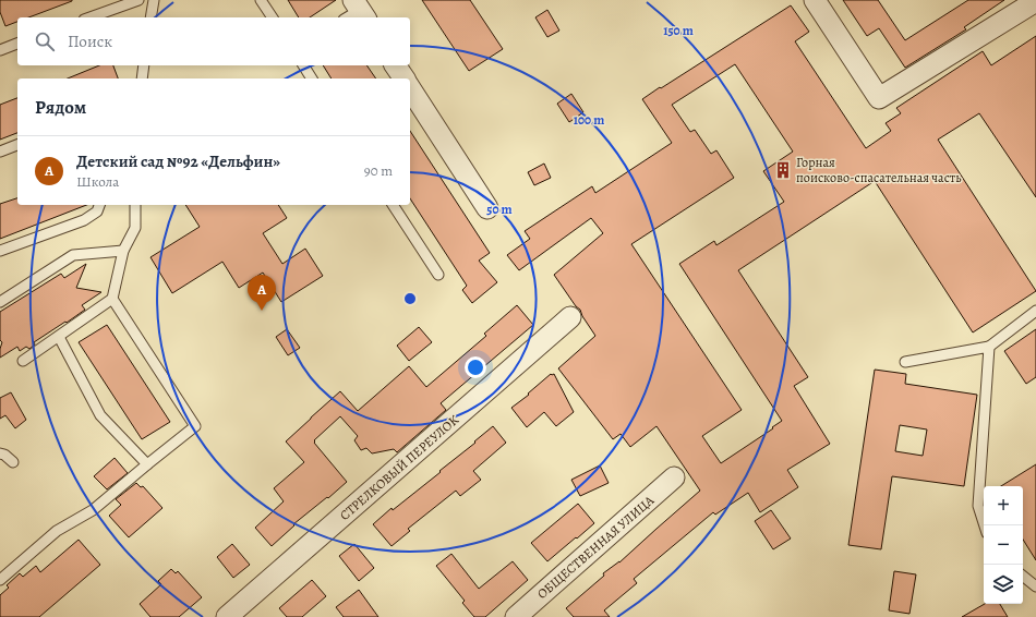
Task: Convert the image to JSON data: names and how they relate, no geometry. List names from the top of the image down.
{
  "streets": {
    "street": ["СТРЕЛКОВЫЙ ПЕРЕУЛОК", "ОБЩЕСТВЕННАЯ УЛИЦА"]
  },
  "places": {
    "building": ["Горная поисково-спасательная часть"]
  },
  "page": {
    "search": "Поиск",
    "heading": "Рядом",
    "list": [
      {
        "mark": "A",
        "name": "Детский сад №92 «Дельфин»",
        "note": "Школа",
        "value": "90 m"
      }
    ],
    "pins": "A",
    "map_buttons": ["+", "−"]
  },
  "rings": ["150 m", "100 m", "50 m"]
}
